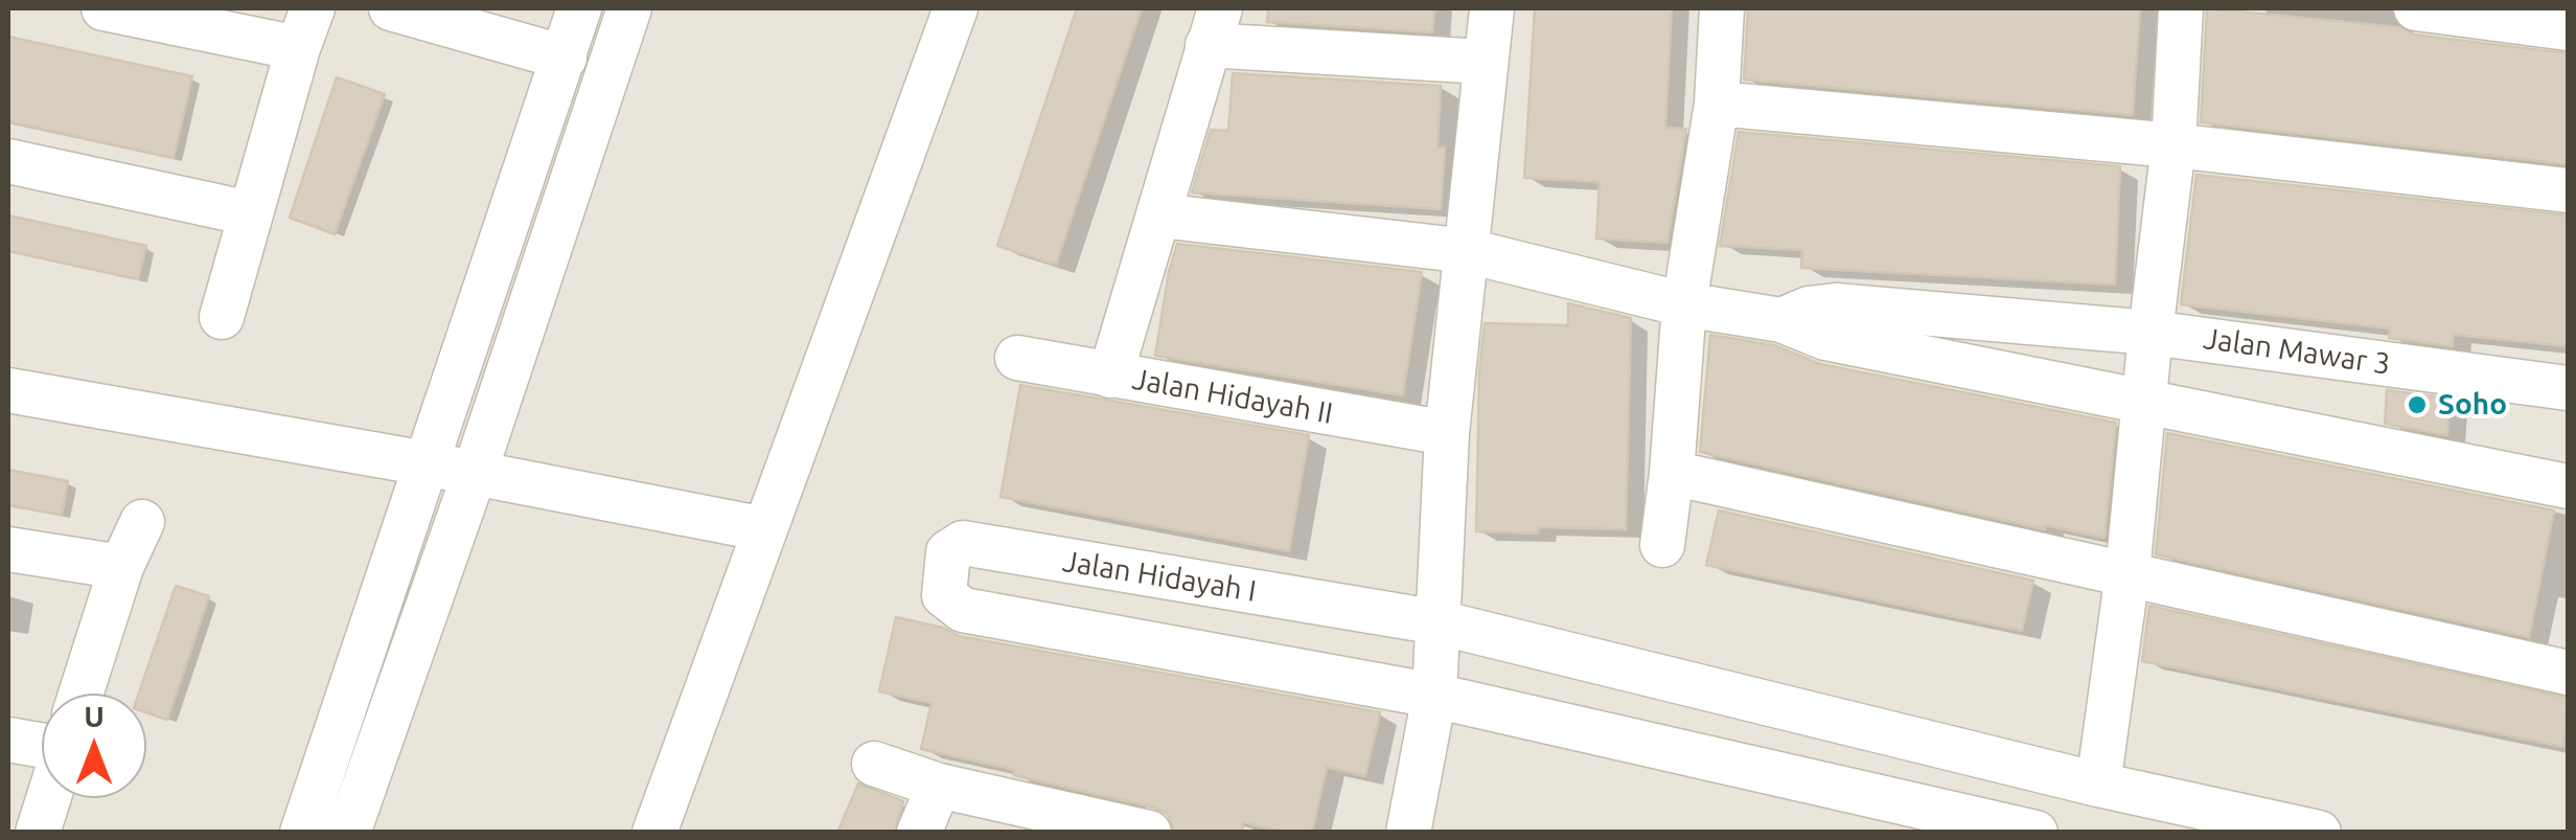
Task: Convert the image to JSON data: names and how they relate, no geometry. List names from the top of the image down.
{
  "streets": {
    "street": ["Jalan Mawar 3", "Jalan Hidayah II", "Jalan Hidayah I"]
  },
  "places": ["Soho"],
  "north": "top"
}
